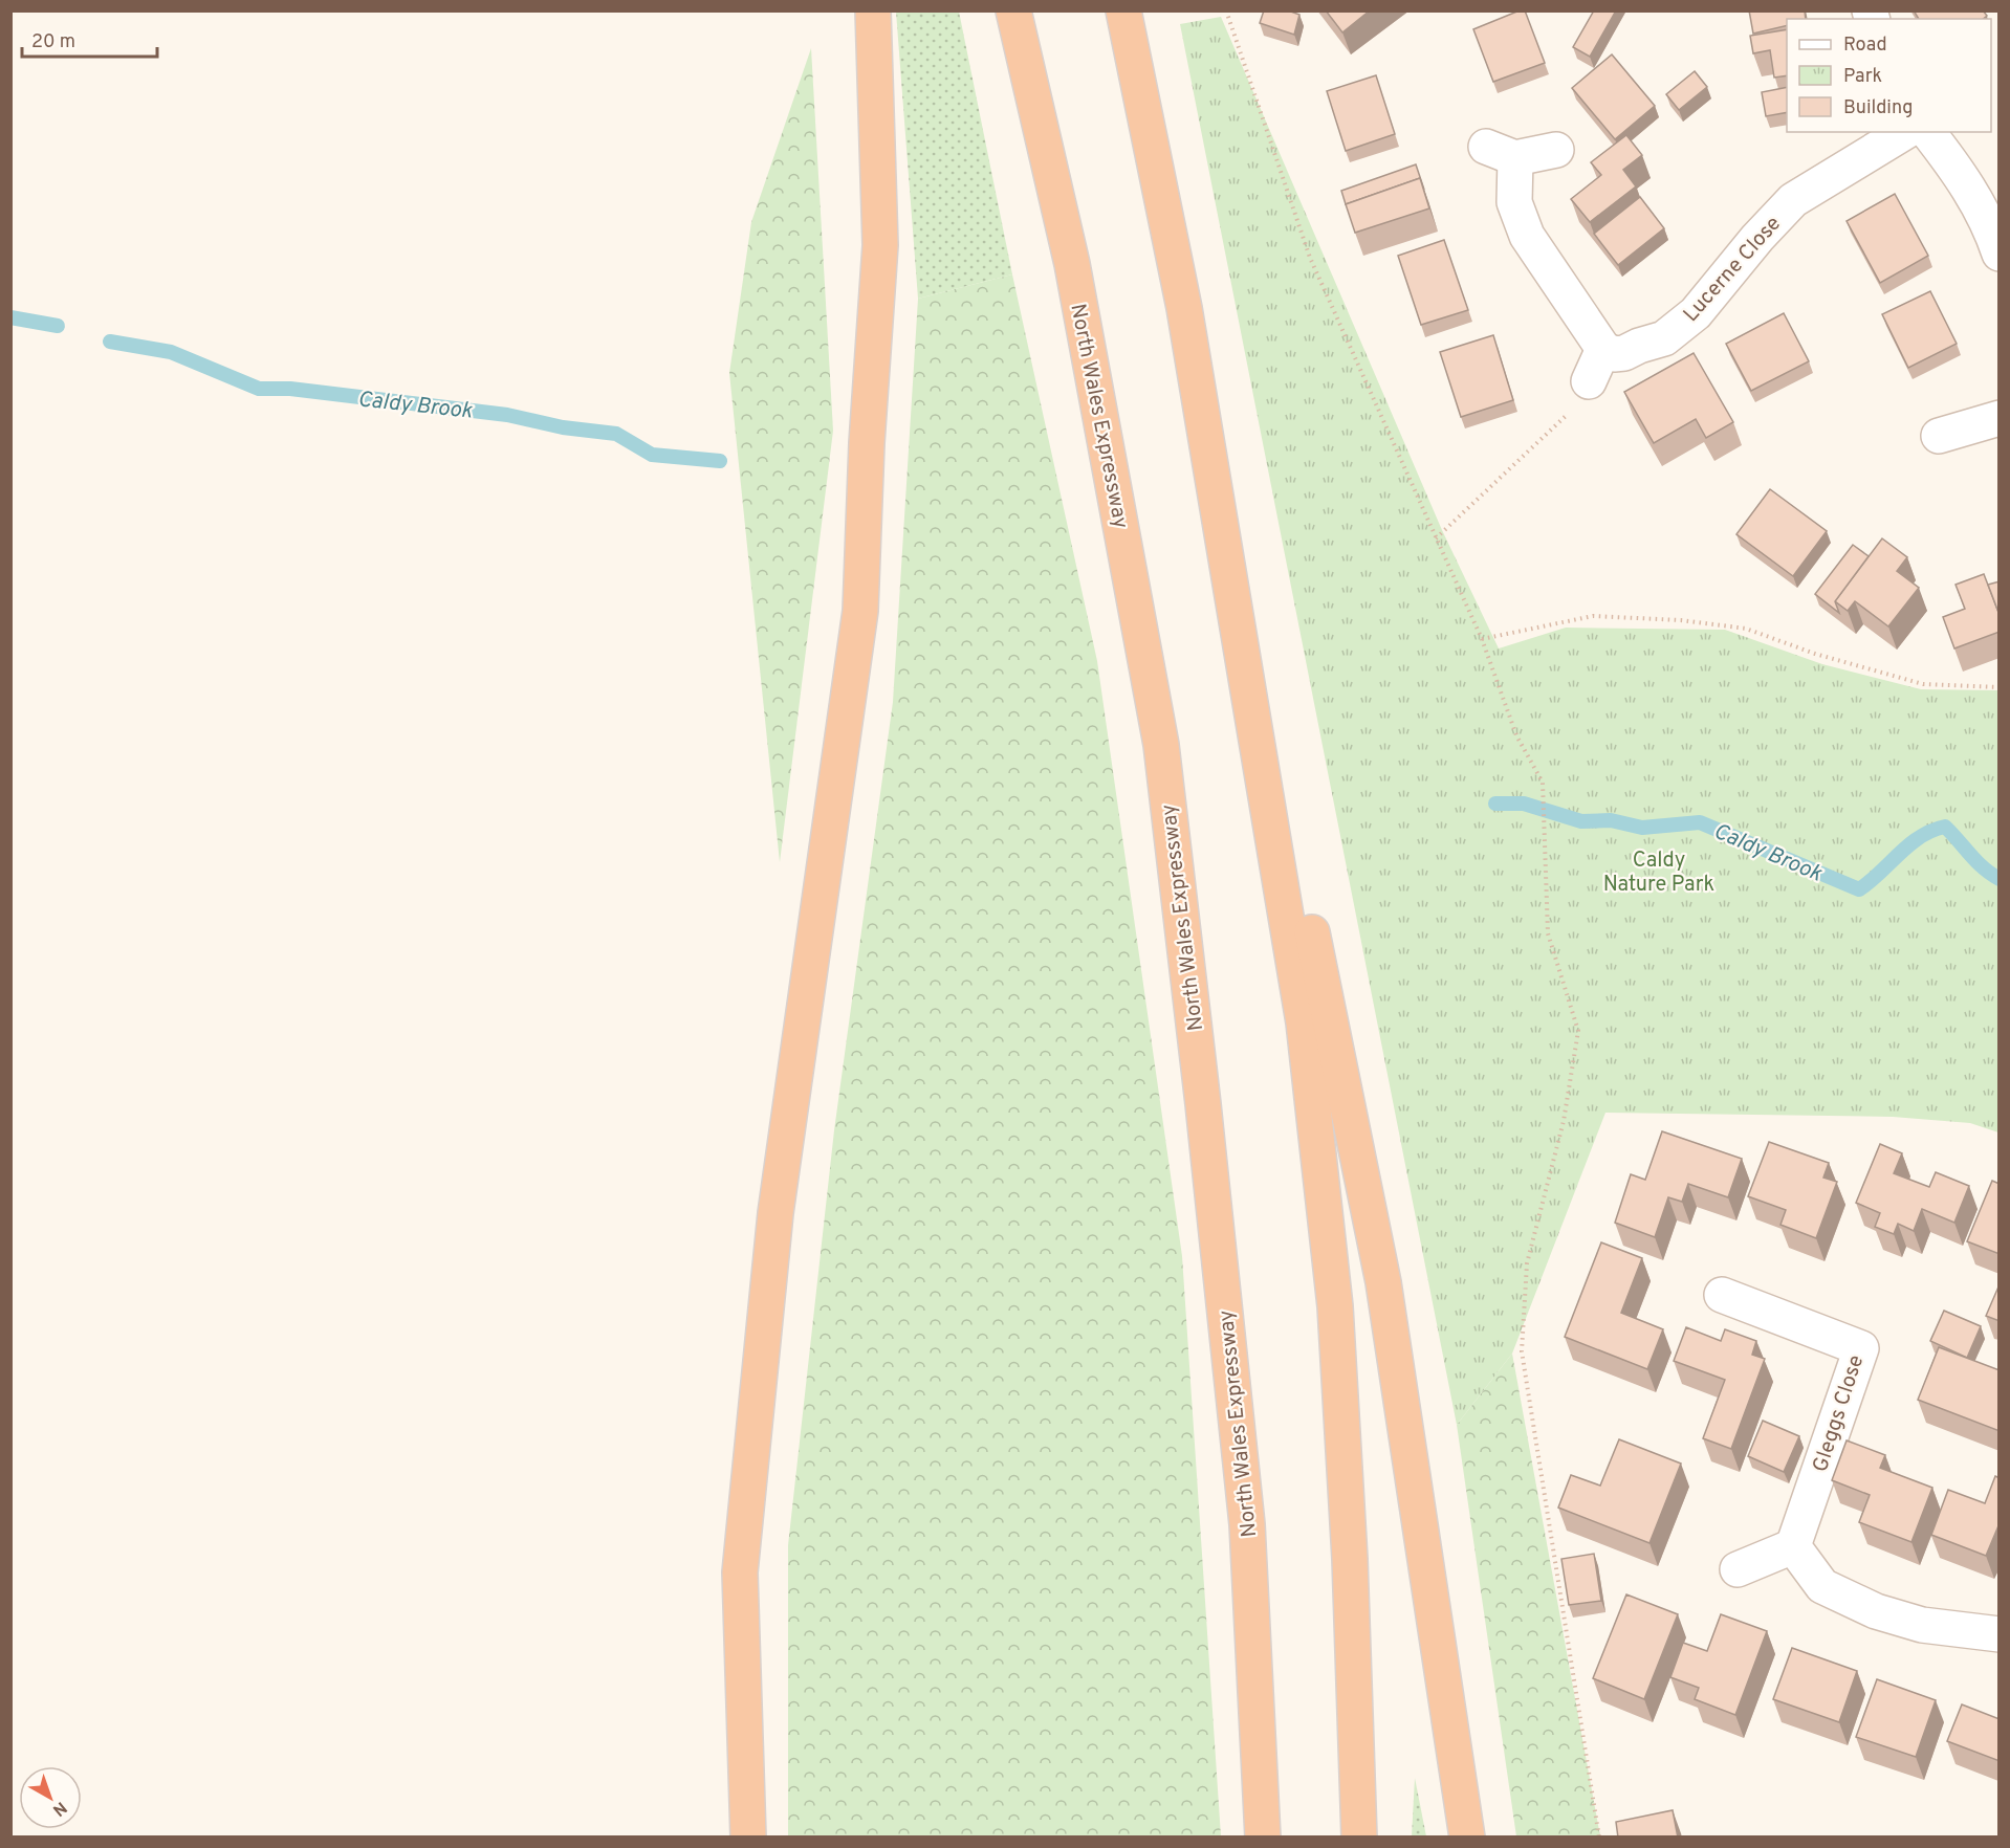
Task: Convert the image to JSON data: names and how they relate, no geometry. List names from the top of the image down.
{
  "streets": {
    "highway": ["North Wales Expressway"],
    "street": ["Lucerne Close", "Gleggs Close"]
  },
  "water": ["Caldy Brook"],
  "parks": ["Caldy Nature Park"],
  "legend": ["Road", "Park", "Building"],
  "scale_bar": "20 m",
  "north": "bottom right"
}
